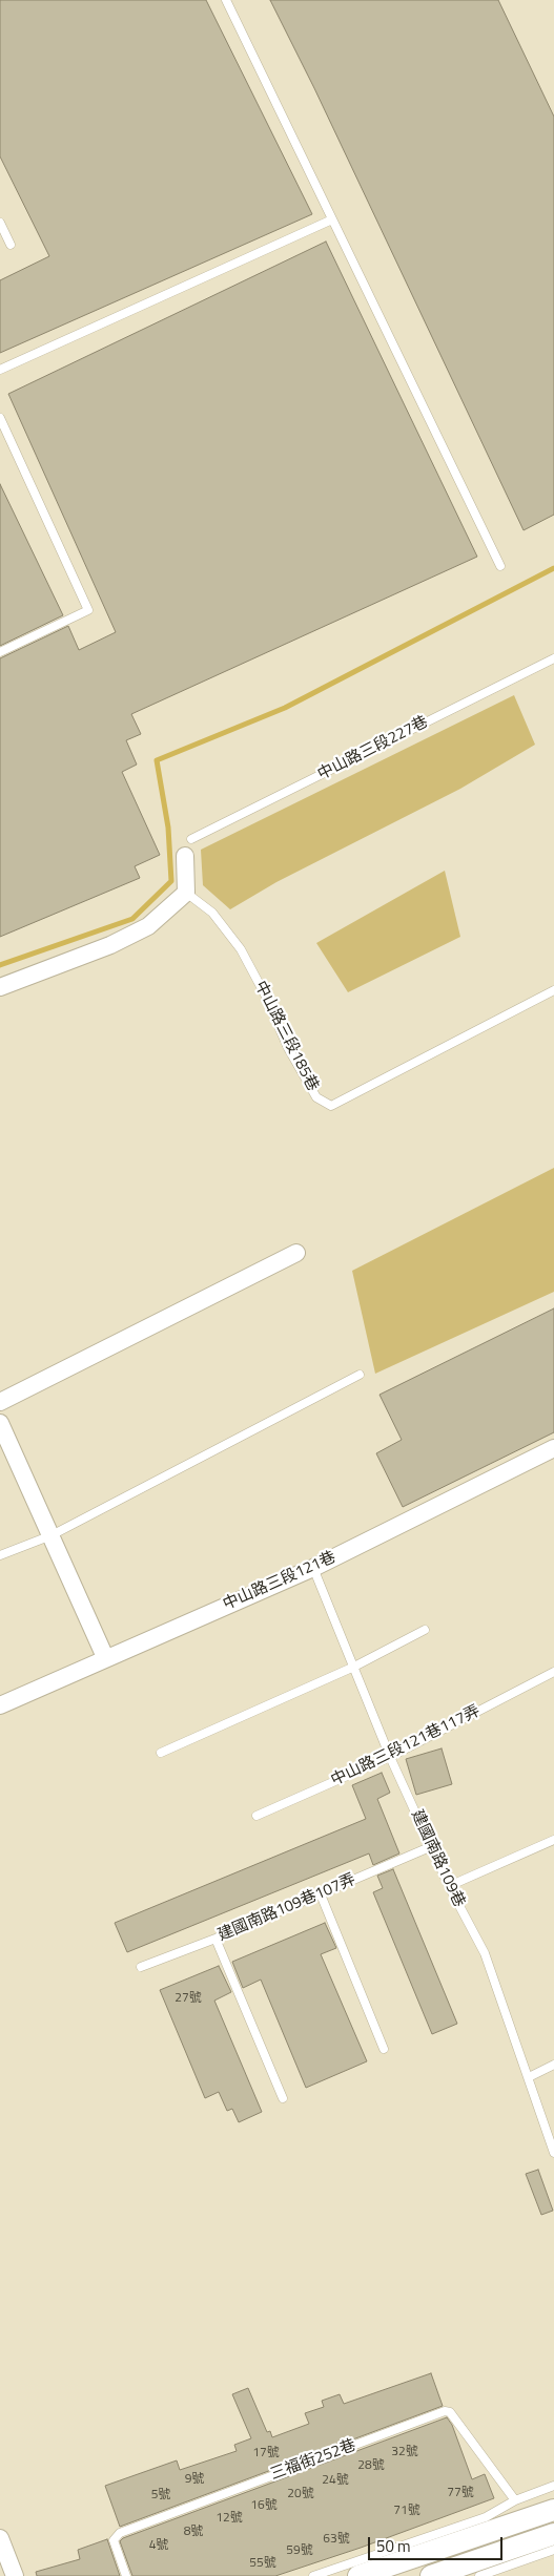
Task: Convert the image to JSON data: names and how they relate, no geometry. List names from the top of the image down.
{
  "streets": {
    "street": ["中山路三段121巷"],
    "lane": [
      "中山路三段227巷",
      "中山路三段185巷",
      "中山路三段121巷117弄",
      "建國南路109巷",
      "建國南路109巷107弄",
      "三福街252巷"
    ]
  },
  "crossings": [
    ["中山路三段121巷", "建國南路109巷"],
    ["中山路三段121巷117弄", "建國南路109巷"],
    ["建國南路109巷", "建國南路109巷107弄"]
  ],
  "house_numbers": [
    "27號",
    "32號",
    "17號",
    "28號",
    "9號",
    "24號",
    "77號",
    "20號",
    "5號",
    "16號",
    "71號",
    "12號",
    "8號",
    "63號",
    "4號",
    "59號",
    "55號"
  ],
  "scale_bar": "50 m"
}
